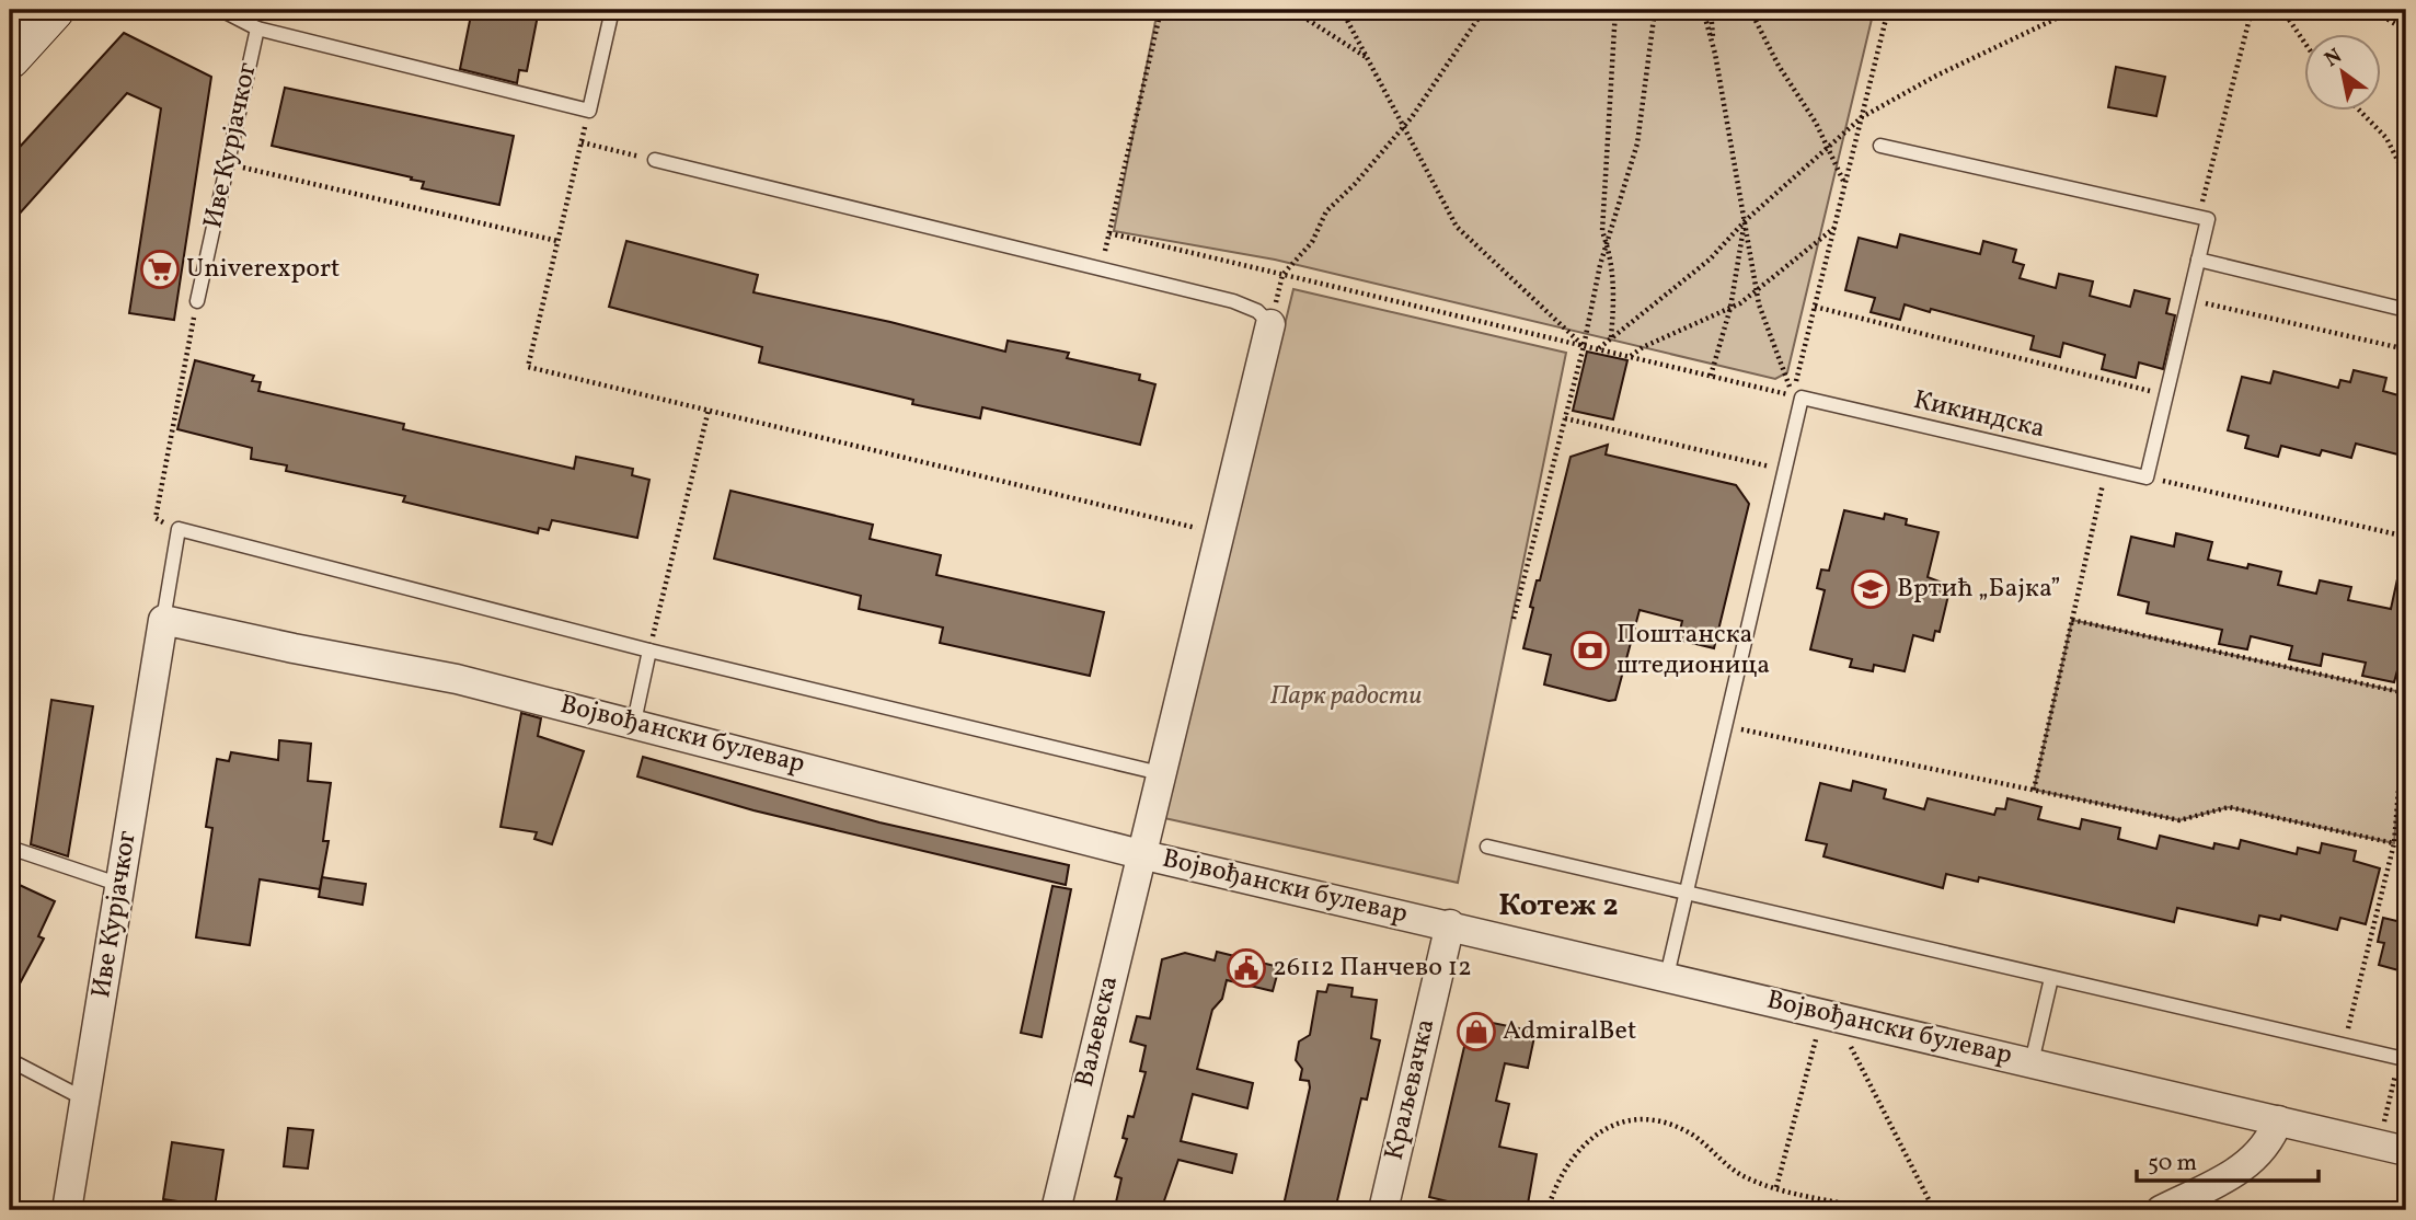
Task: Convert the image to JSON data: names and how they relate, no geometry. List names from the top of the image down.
{
  "streets": {
    "street": [
      "Иве Курјачког",
      "Војвођански булевар",
      "Ваљевска",
      "Краљевачка"
    ],
    "lane": ["Кикиндска"]
  },
  "crossings": [
    ["Иве Курјачког", "Војвођански булевар"],
    ["Војвођански булевар", "Ваљевска"],
    ["Војвођански булевар", "Краљевачка"]
  ],
  "districts": ["Котеж 2"],
  "parks": ["Парк радости"],
  "places": {
    "supermarket": ["Univerexport"],
    "school or university": ["Вртић „Бајка”"],
    "bank": ["Поштанска штедионица"],
    "public building": ["26112 Панчево 12"],
    "shop": ["AdmiralBet"]
  },
  "scale_bar": "50 m",
  "north": "top left"
}
